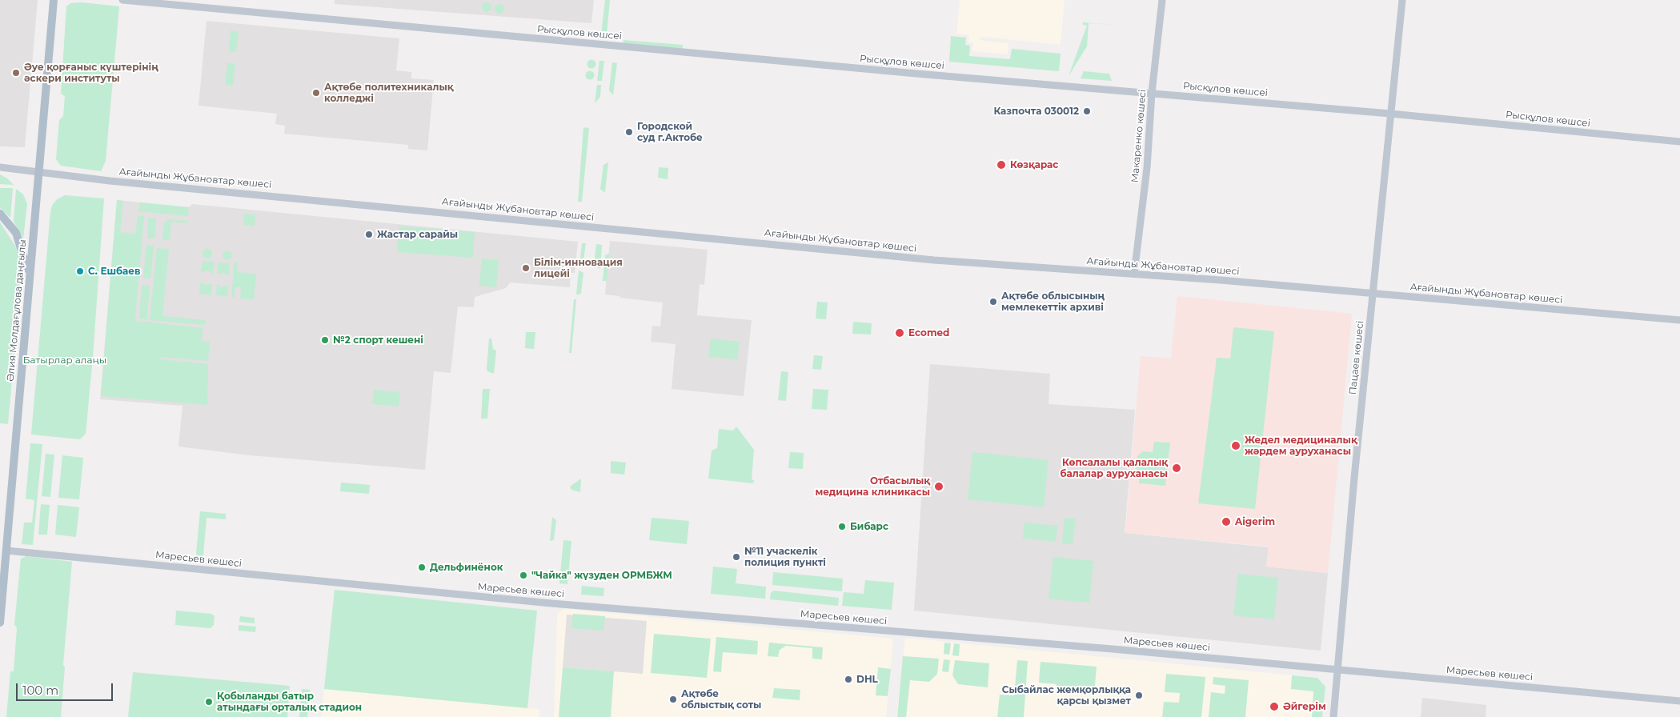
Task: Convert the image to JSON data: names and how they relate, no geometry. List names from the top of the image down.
{
  "streets": {
    "main road": ["Әлия Молдағұлова даңғылы"],
    "street": [
      "Рысқұлов көшсеі",
      "Макаренко көшесі",
      "Ағайынды Жұбановтар көшесі",
      "Пацаев көшесі",
      "Маресьев көшесі"
    ]
  },
  "crossings": [
    ["Рысқұлов көшсеі", "Макаренко көшесі"],
    ["Рысқұлов көшсеі", "Пацаев көшесі"],
    ["Макаренко көшесі", "Ағайынды Жұбановтар көшесі"],
    ["Ағайынды Жұбановтар көшесі", "Әлия Молдағұлова даңғылы"],
    ["Ағайынды Жұбановтар көшесі", "Пацаев көшесі"],
    ["Әлия Молдағұлова даңғылы", "Маресьев көшесі"],
    ["Пацаев көшесі", "Маресьев көшесі"]
  ],
  "parks": ["Батырлар алаңы"],
  "places": [
    "Әуе қорғаныс күштерінің әскери институты",
    "Ақтөбе политехникалық колледжі",
    "Казпочта 030012",
    "Городской суд г.Актобе",
    "Көзқарас",
    "Жастар сарайы",
    "Білім-инновация лицейі",
    "С. Ешбаев",
    "Ақтөбе облысының мемлекеттік архиві",
    "Ecomed",
    "№2 спорт кешені",
    "Жедел медициналық жәрдем ауруханасы",
    "Көпсалалы қалалық балалар ауруханасы",
    "Отбасылық медицина клиникасы",
    "Aigerim",
    "Бибарс",
    "№11 учаскелік полиция пункті",
    "Дельфинёнок",
    "\"Чайка\" жүзуден ОРМБЖМ",
    "DHL",
    "Сыбайлас жемқорлыққа қарсы қызмет",
    "Ақтөбе облыстық соты",
    "Қобыланды батыр атындағы орталық стадион",
    "Әйгерім"
  ],
  "scale_bar": "100 m"
}
